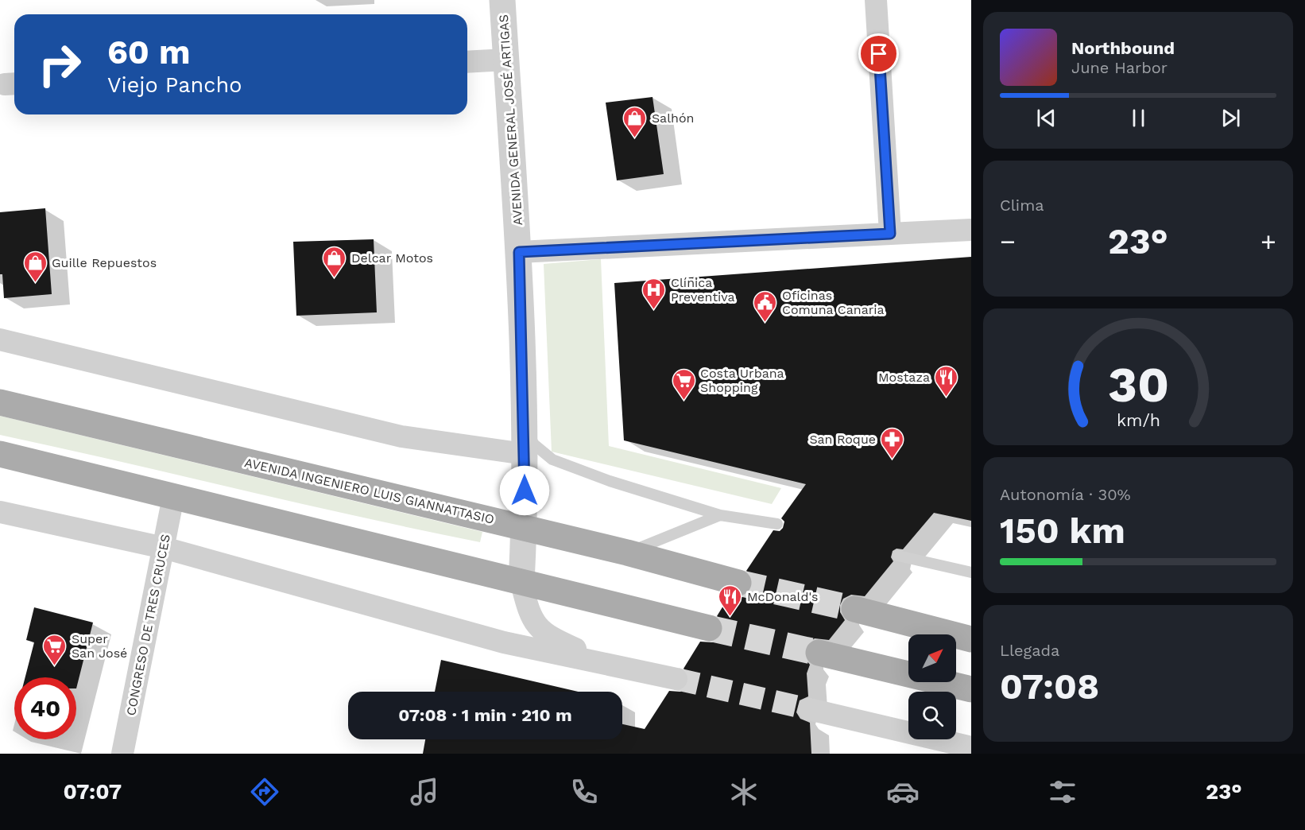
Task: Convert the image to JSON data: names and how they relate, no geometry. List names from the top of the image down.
{
  "streets": {
    "main road": ["AVENIDA INGENIERO LUIS GIANNATTASIO"],
    "street": ["AVENIDA GENERAL JOSÉ ARTIGAS", "CONGRESO DE TRES CRUCES"]
  },
  "crossings": [
    ["AVENIDA GENERAL JOSÉ ARTIGAS", "AVENIDA INGENIERO LUIS GIANNATTASIO"]
  ],
  "places": {
    "shop": ["Salhón", "Delcar Motos", "Guille Repuestos"],
    "hospital": ["Clínica Preventiva"],
    "public building": ["Oficinas Comuna Canaria"],
    "restaurant": ["Mostaza", "McDonald's"],
    "supermarket": ["Costa Urbana Shopping", "Super San José"],
    "pharmacy": ["San Roque"]
  },
  "north": "top right",
  "page": {
    "turn": ["60 m", "Viejo Pancho"],
    "song": ["Northbound", "June Harbor"],
    "tile": [
      "Clima",
      ["Autonomía · 30%", "150 km"],
      ["Llegada", "07:08"]
    ],
    "heat": ["−", "23°", "+"],
    "limit": "40",
    "trip": "07:08 · 1 min · 210 m",
    "tabs": ["07:07", "23°"],
    "gauge": ["30", "km/h"]
  }
}
